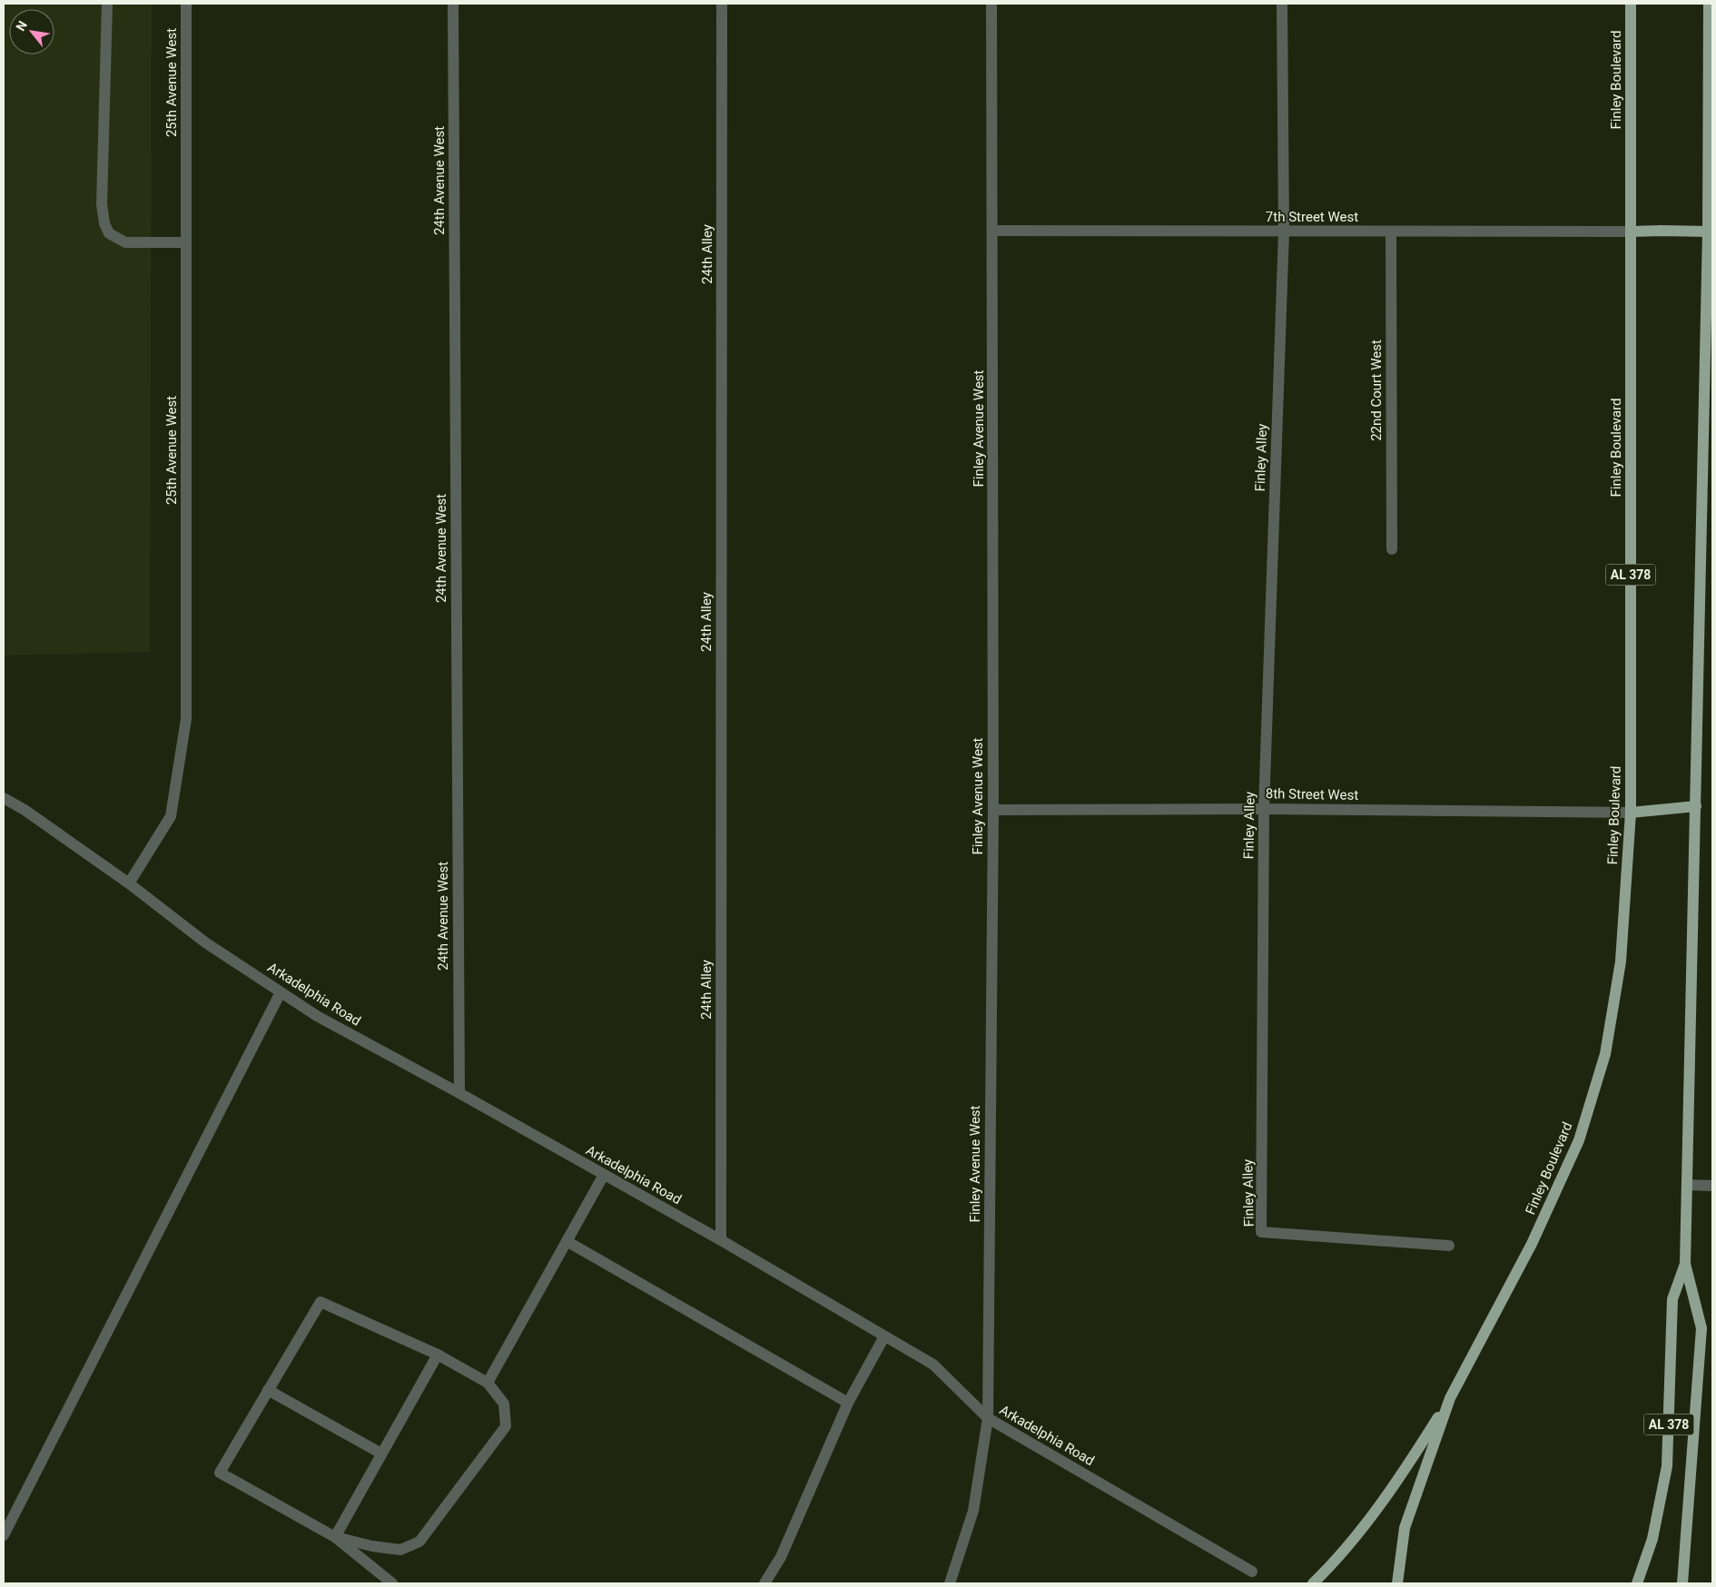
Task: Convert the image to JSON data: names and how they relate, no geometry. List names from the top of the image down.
{
  "streets": {
    "main road": ["Finley Boulevard", "AL 378"],
    "street": [
      "25th Avenue West",
      "24th Avenue West",
      "7th Street West",
      "24th Alley",
      "22nd Court West",
      "Finley Avenue West",
      "Finley Alley",
      "8th Street West",
      "Arkadelphia Road"
    ]
  },
  "crossings": [
    ["Finley Boulevard", "7th Street West"],
    ["Finley Boulevard", "8th Street West"],
    ["25th Avenue West", "Arkadelphia Road"],
    ["24th Avenue West", "Arkadelphia Road"],
    ["7th Street West", "22nd Court West"],
    ["7th Street West", "Finley Avenue West"],
    ["7th Street West", "Finley Alley"],
    ["24th Alley", "Arkadelphia Road"],
    ["Finley Avenue West", "8th Street West"],
    ["Finley Avenue West", "Arkadelphia Road"],
    ["Finley Alley", "8th Street West"]
  ],
  "north": "top left"
}
